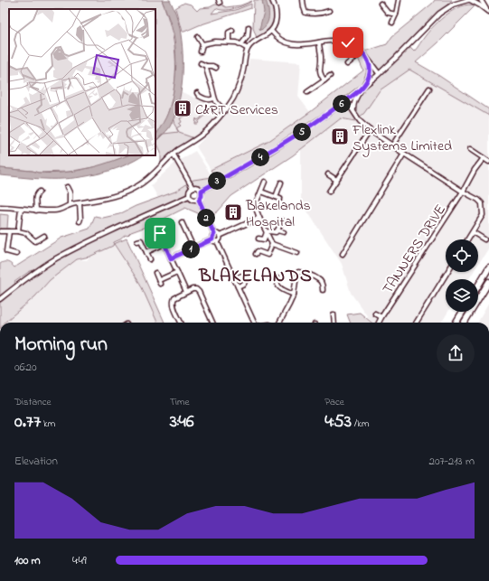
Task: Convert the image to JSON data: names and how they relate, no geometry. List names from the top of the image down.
{
  "streets": {
    "street": ["TANNERS DRIVE"]
  },
  "districts": ["BLAKELANDS"],
  "places": {
    "building": ["C&RT Services", "Flexlink Systems Limited", "Blakelands Hospital"]
  },
  "page": {
    "pins": [
      "6",
      "5",
      "4",
      "3",
      "2",
      "1"
    ],
    "heading": ["Morning run", "06:20"],
    "stats": [
      ["Distance", "0.77 km"],
      ["Time", "3:46"],
      ["Pace", "4:53 /km"]
    ],
    "chart": ["Elevation", "207–213 m"],
    "list": [
      {
        "name": "100 m",
        "note": "4:49"
      }
    ]
  }
}
